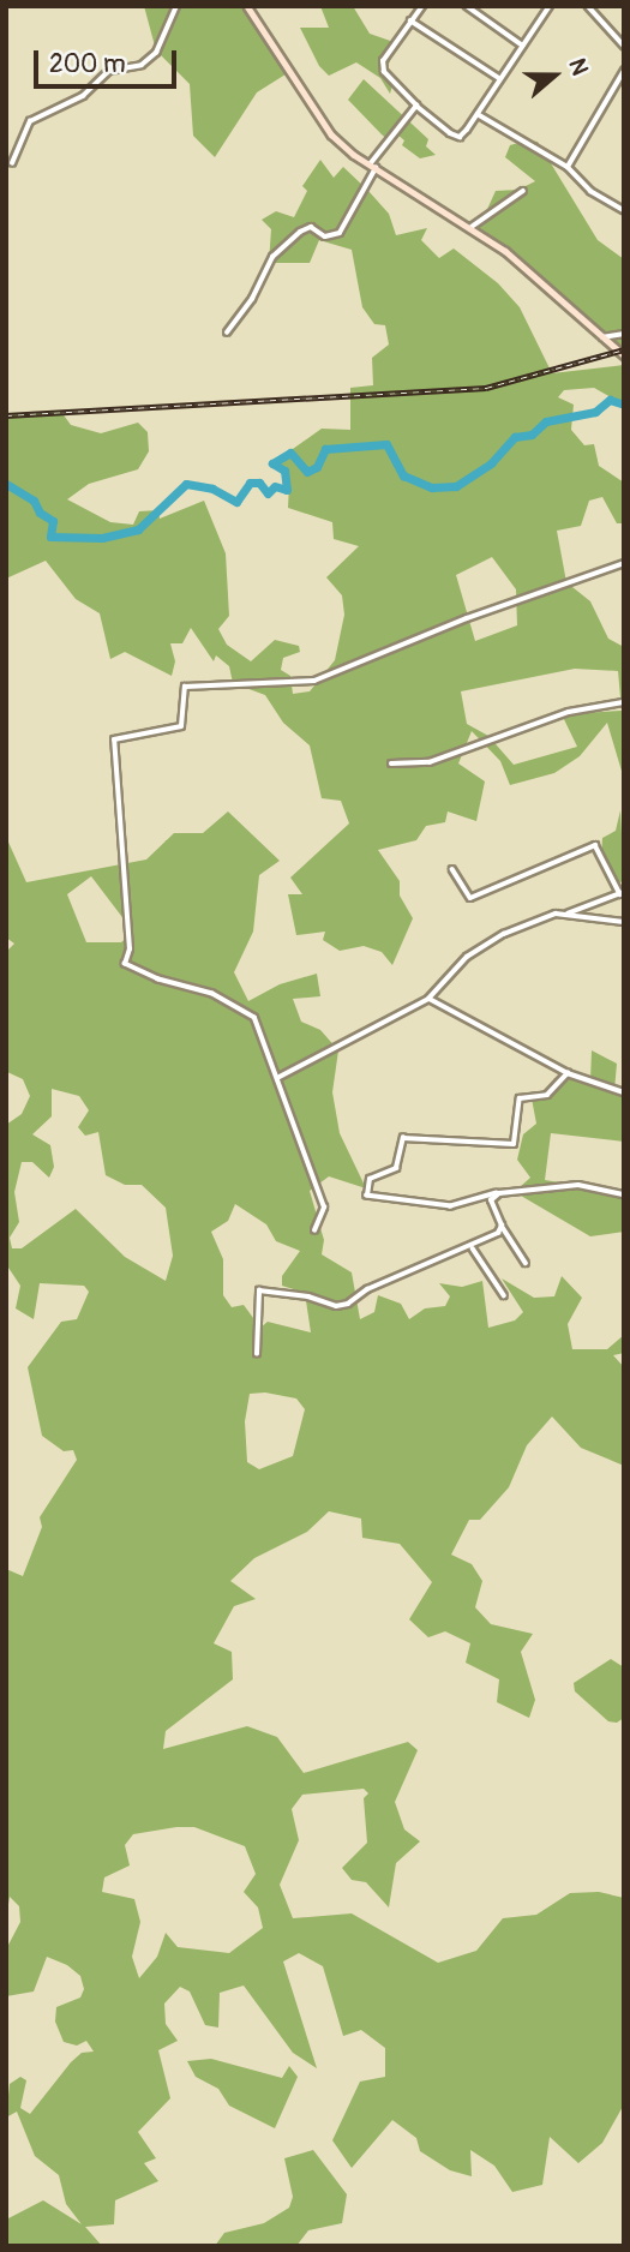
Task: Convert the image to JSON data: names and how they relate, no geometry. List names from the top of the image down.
{
  "scale_bar": "200 m",
  "north": "right"
}
